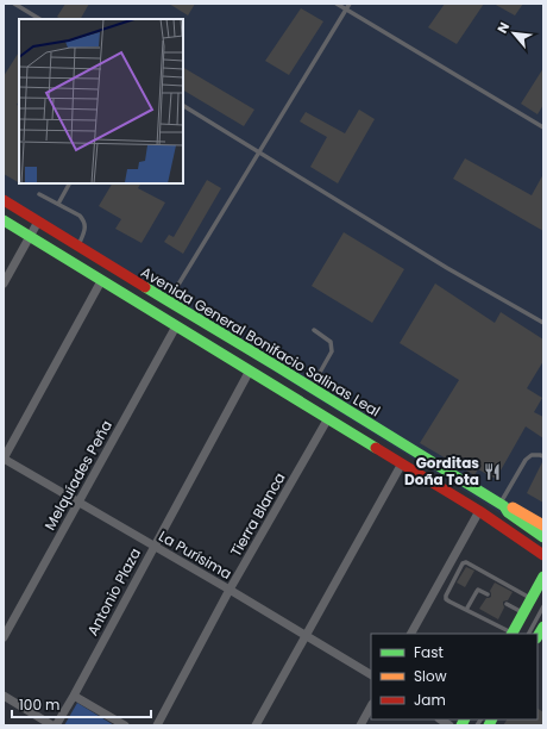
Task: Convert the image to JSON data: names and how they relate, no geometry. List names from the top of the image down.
{
  "streets": {
    "street": [
      "Avenida General Bonifacio Salinas Leal",
      "Melquíades Peña",
      "Tierra Blanca",
      "La Purísima",
      "Antonio Plaza"
    ]
  },
  "crossings": [
    ["Melquíades Peña", "La Purísima"],
    ["Tierra Blanca", "La Purísima"],
    ["La Purísima", "Antonio Plaza"]
  ],
  "places": {
    "restaurant": ["Gorditas Doña Tota"]
  },
  "legend": ["Fast", "Slow", "Jam"],
  "scale_bar": "100 m",
  "north": "top left"
}
